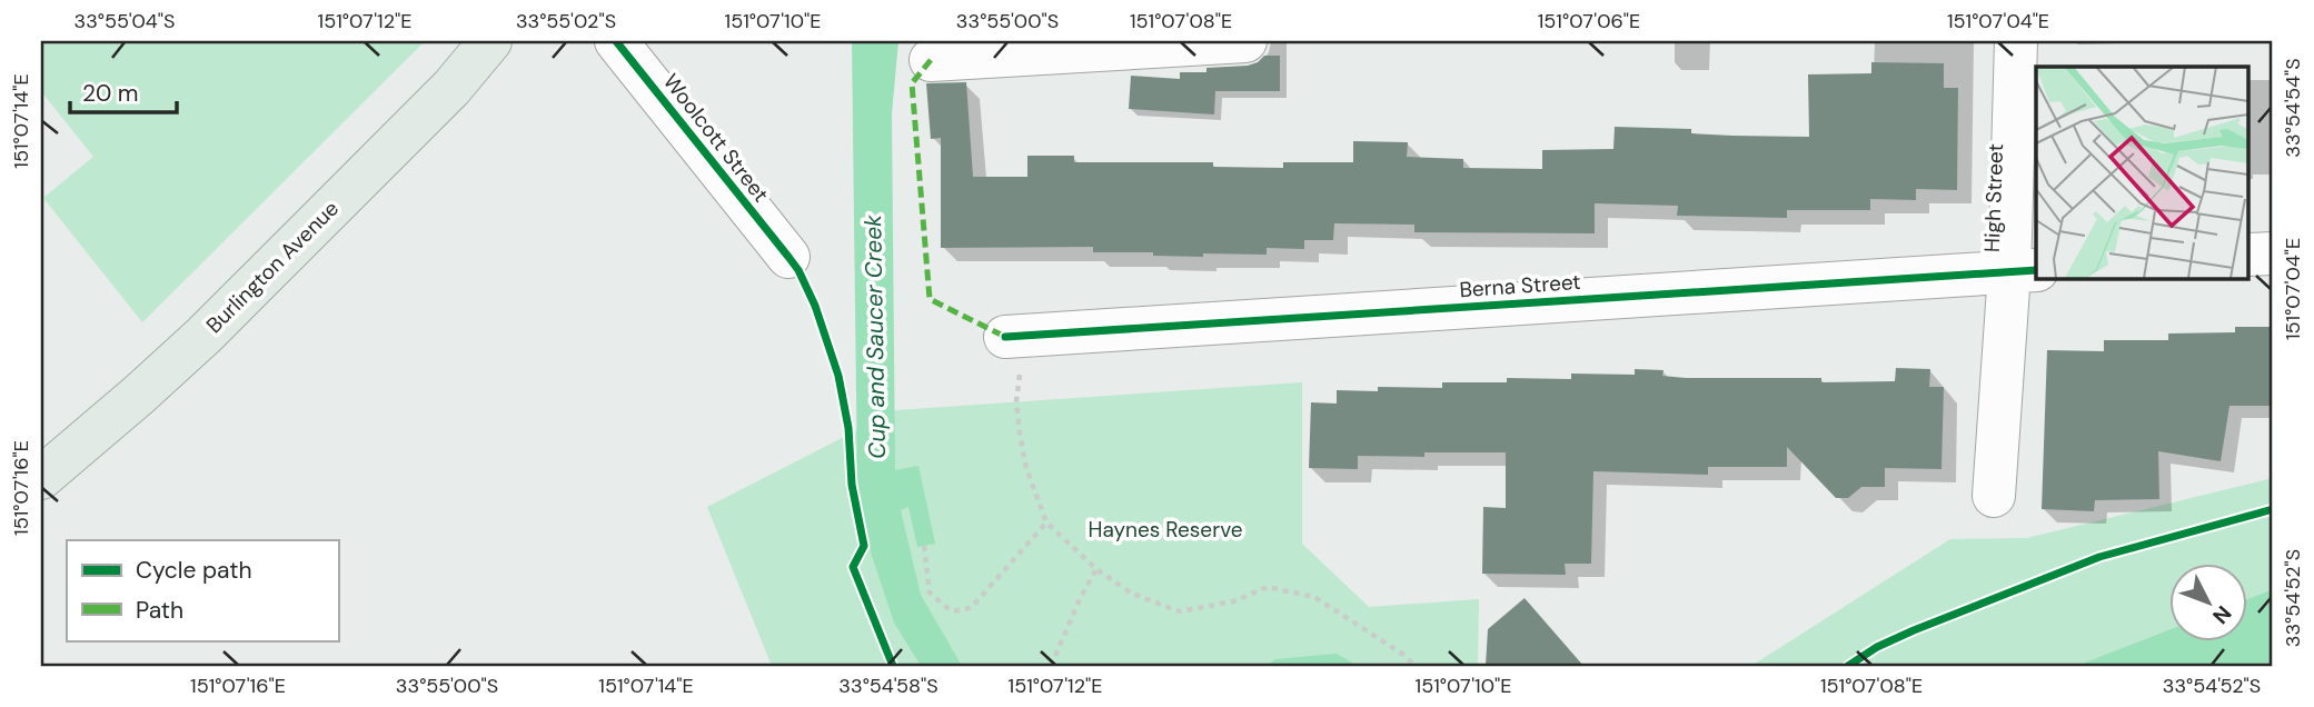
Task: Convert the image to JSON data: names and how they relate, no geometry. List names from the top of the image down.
{
  "streets": {
    "main road": ["Burlington Avenue"],
    "street": ["Woolcott Street", "High Street", "Berna Street"]
  },
  "crossings": [
    ["High Street", "Berna Street"]
  ],
  "water": ["Cup and Saucer Creek"],
  "parks": ["Haynes Reserve"],
  "legend": ["Cycle path", "Path"],
  "scale_bar": "20 m",
  "north": "bottom right",
  "coordinates": [
    "33°55'04\"S",
    "151°07'12\"E",
    "33°55'02\"S",
    "151°07'10\"E",
    "33°55'00\"S",
    "151°07'08\"E",
    "151°07'06\"E",
    "151°07'04\"E",
    "33°54'54\"S",
    "151°07'14\"E",
    "151°07'16\"E",
    "33°54'52\"S",
    "33°54'58\"S"
  ]
}
